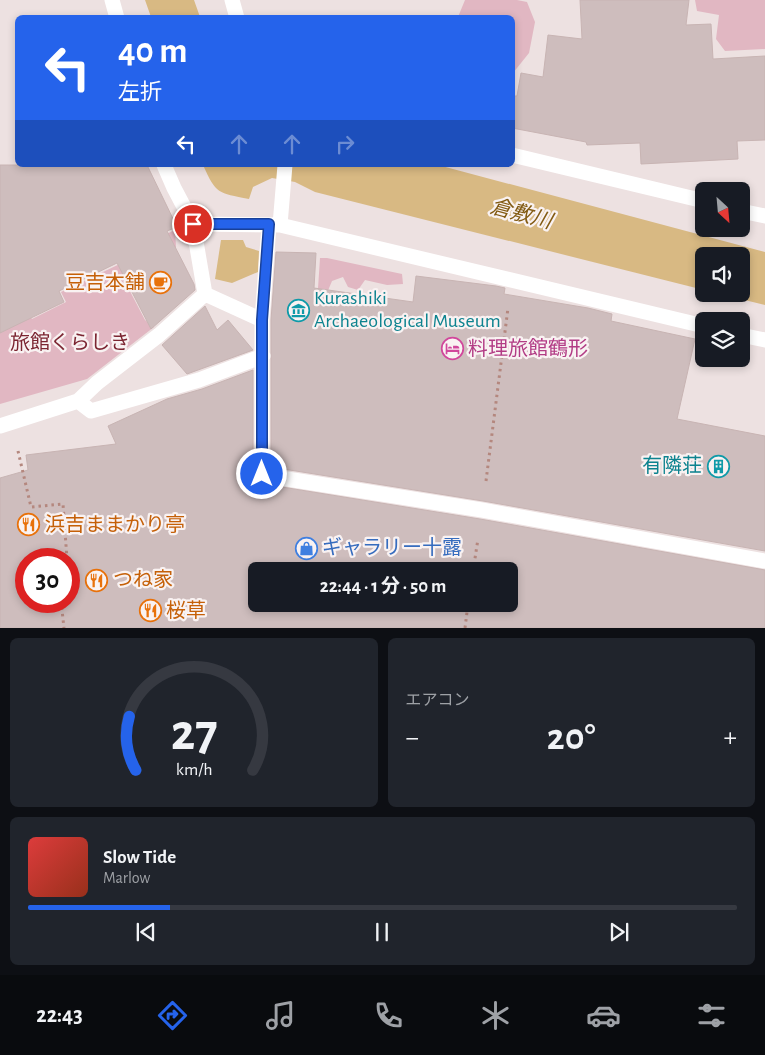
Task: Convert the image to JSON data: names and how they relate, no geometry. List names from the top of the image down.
{
  "water": ["倉敷川"],
  "parks": ["旅館くらしき"],
  "places": {
    "cafe": ["豆吉本舗"],
    "museum": ["Kurashiki Archaeological Museum"],
    "hotel": ["料理旅館鶴形"],
    "building": ["有隣荘"],
    "restaurant": ["浜吉ままかり亭", "つね家", "桜草"],
    "shop": ["ギャラリー十露"]
  },
  "north": "bottom right",
  "page": {
    "turn": ["40 m", "左折"],
    "limit": "30",
    "trip": "22:44 · 1 分 · 50 m",
    "tile": "エアコン",
    "heat": ["−", "20°", "+"],
    "song": ["Slow Tide", "Marlow"],
    "tabs": "22:43",
    "gauge": ["27", "km/h"]
  }
}
